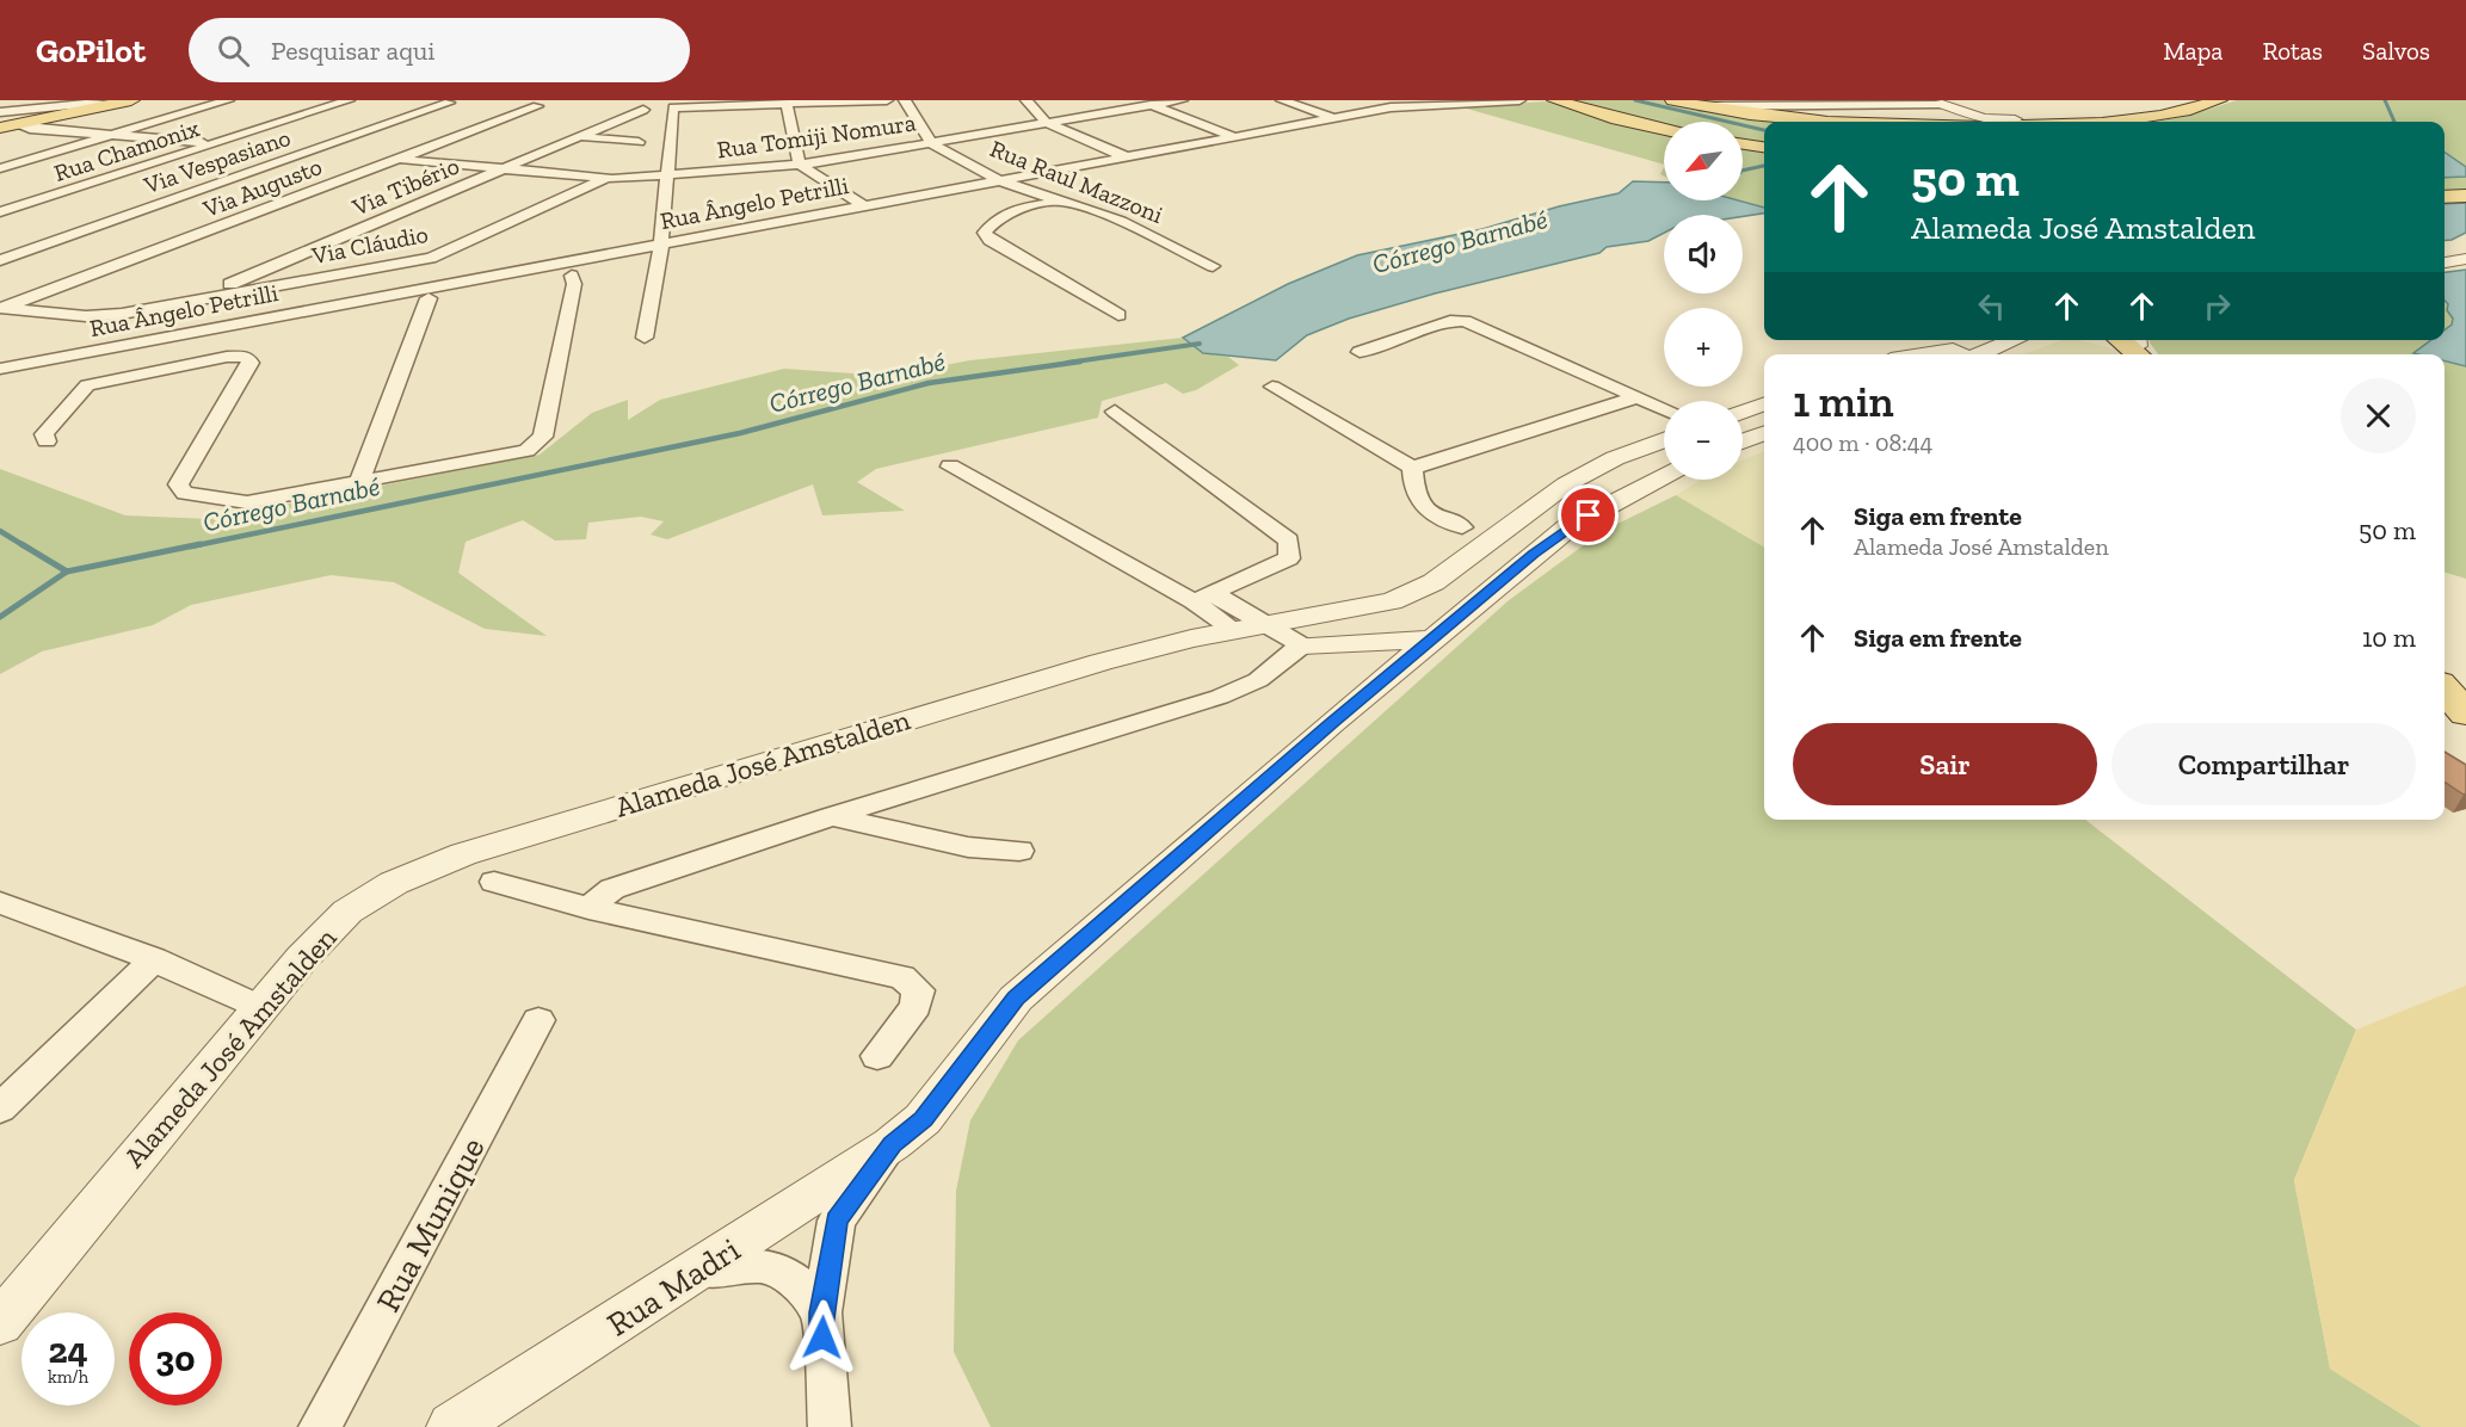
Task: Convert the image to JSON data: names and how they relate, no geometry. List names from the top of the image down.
{
  "streets": {
    "street": [
      "Rua Tomiji Nomura",
      "Rua Chamonix",
      "Via Vespasiano",
      "Rua Raul Mazzoni",
      "Via Tibério",
      "Via Augusto",
      "Rua Ângelo Petrilli",
      "Via Cláudio",
      "Alameda José Amstalden",
      "Rua Munique",
      "Rua Madri"
    ]
  },
  "crossings": [
    ["Rua Tomiji Nomura", "Via Vespasiano"],
    ["Rua Tomiji Nomura", "Rua Raul Mazzoni"],
    ["Rua Tomiji Nomura", "Via Tibério"],
    ["Rua Tomiji Nomura", "Via Augusto"],
    ["Rua Tomiji Nomura", "Via Cláudio"],
    ["Rua Raul Mazzoni", "Rua Ângelo Petrilli"],
    ["Via Tibério", "Via Cláudio"],
    ["Via Augusto", "Via Cláudio"]
  ],
  "water": ["Córrego Barnabé"],
  "north": "bottom left",
  "page": {
    "header": "GoPilot",
    "search": "Pesquisar aqui",
    "nav": ["Mapa", "Rotas", "Salvos"],
    "map_buttons": ["+", "−"],
    "turn": ["50 m", "Alameda José Amstalden"],
    "heading": ["1 min", "400 m · 08:44"],
    "list": [
      {
        "name": "Siga em frente",
        "note": "Alameda José Amstalden",
        "value": "50 m"
      },
      {
        "name": "Siga em frente",
        "value": "10 m"
      }
    ],
    "buttons": ["Sair", "Compartilhar"],
    "speed": "24 km/h",
    "limit": "30"
  }
}
